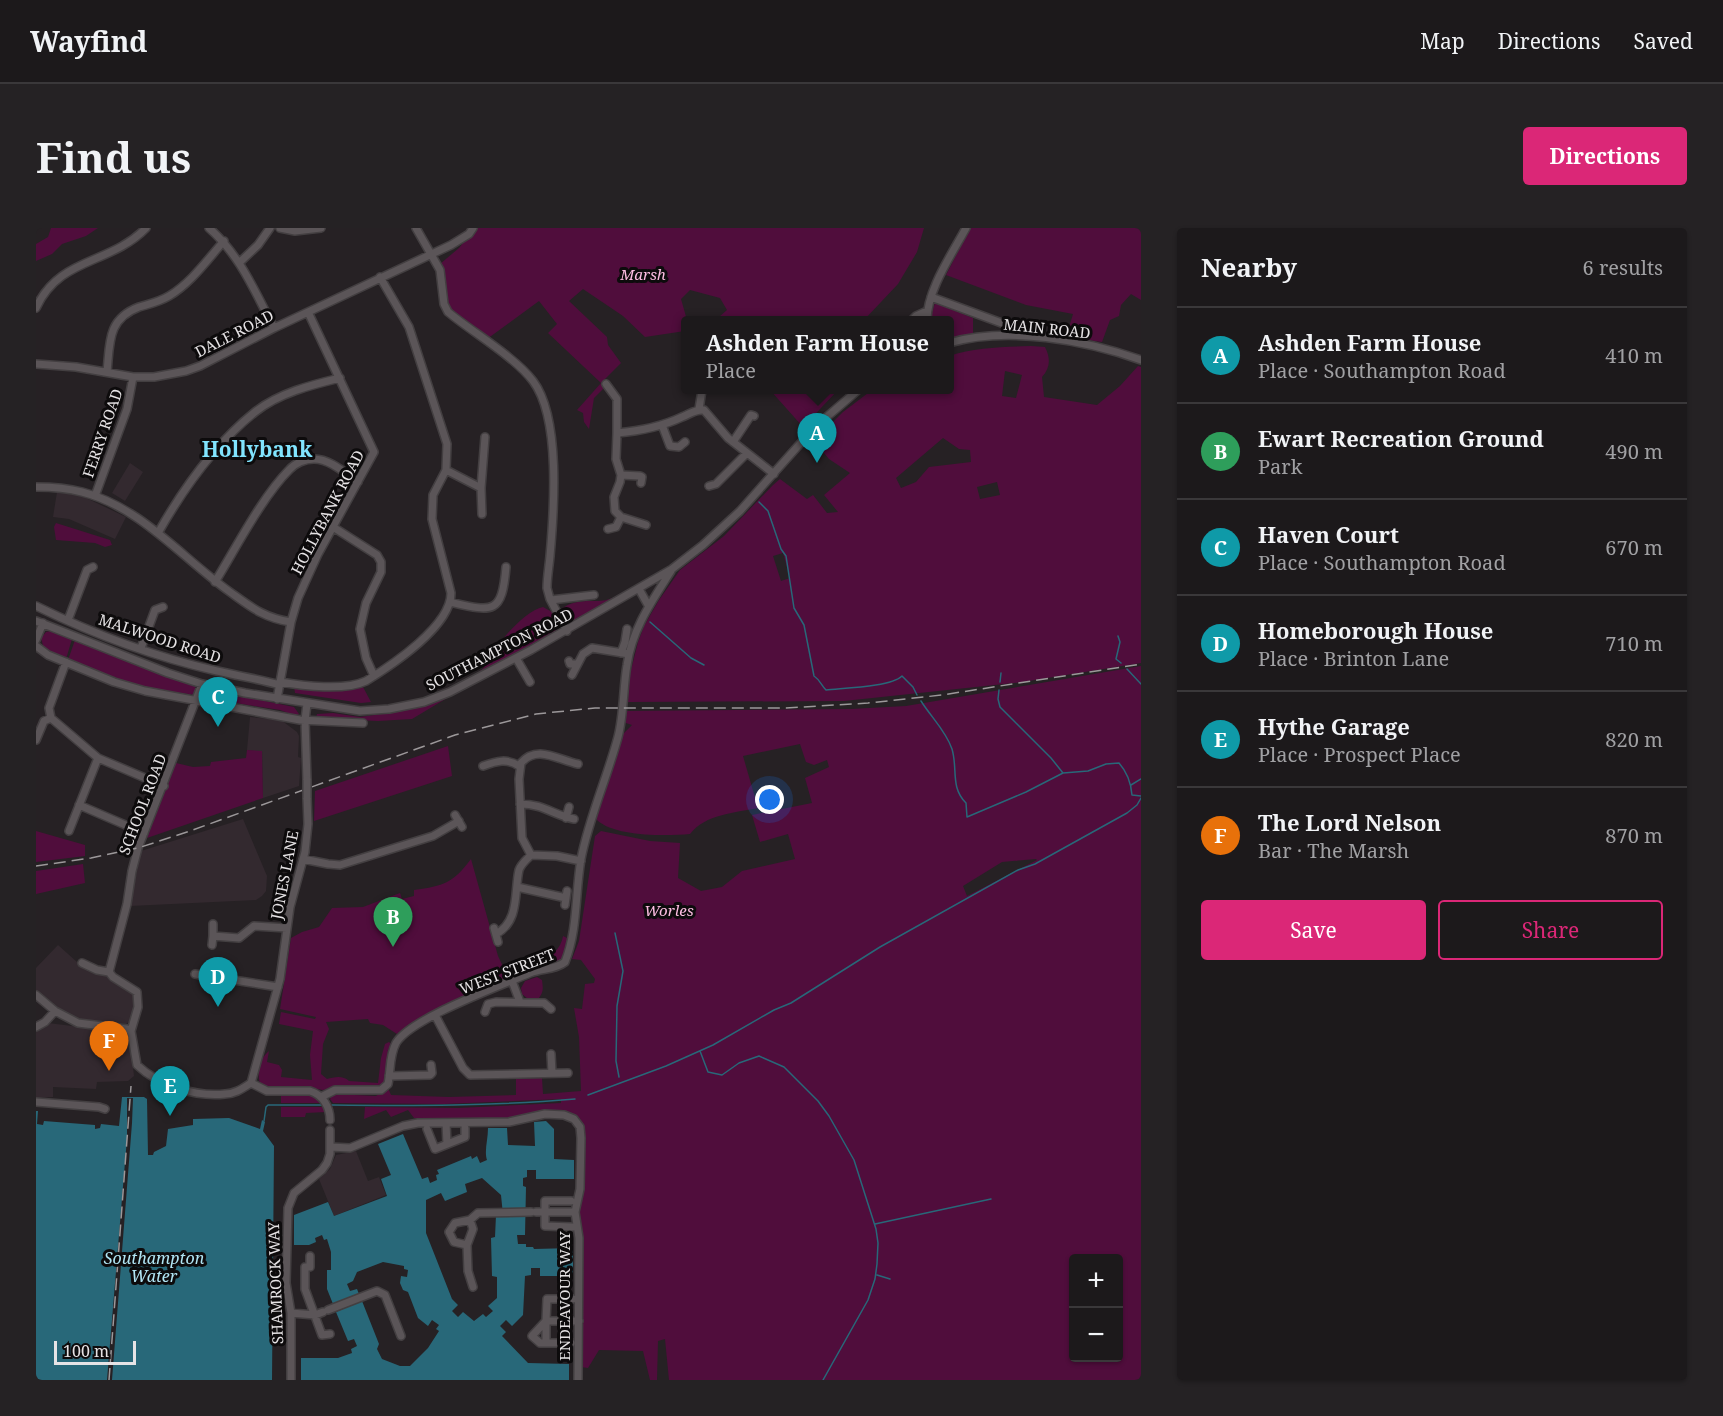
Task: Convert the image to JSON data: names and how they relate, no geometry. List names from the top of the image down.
{
  "streets": {
    "street": [
      "MAIN ROAD",
      "DALE ROAD",
      "FERRY ROAD",
      "HOLLYBANK ROAD",
      "MALWOOD ROAD",
      "SOUTHAMPTON ROAD",
      "SCHOOL ROAD",
      "JONES LANE",
      "WEST STREET",
      "SHAMROCK WAY",
      "ENDEAVOUR WAY"
    ]
  },
  "crossings": [
    ["DALE ROAD", "FERRY ROAD"],
    ["DALE ROAD", "HOLLYBANK ROAD"],
    ["HOLLYBANK ROAD", "MALWOOD ROAD"],
    ["HOLLYBANK ROAD", "SOUTHAMPTON ROAD"],
    ["SOUTHAMPTON ROAD", "SCHOOL ROAD"],
    ["SOUTHAMPTON ROAD", "JONES LANE"],
    ["SOUTHAMPTON ROAD", "WEST STREET"],
    ["SHAMROCK WAY", "ENDEAVOUR WAY"]
  ],
  "districts": ["Hollybank"],
  "water": ["Southampton Water"],
  "parks": ["Marsh", "Worles"],
  "scale_bar": "100 m",
  "page": {
    "header": "Wayfind",
    "nav": ["Map", "Directions", "Saved"],
    "buttons": [
      "Directions",
      ["Save", "Share"]
    ],
    "title": "Find us",
    "heading": ["Nearby", "6 results"],
    "list": [
      {
        "mark": "A",
        "name": "Ashden Farm House",
        "note": "Place · Southampton Road",
        "value": "410 m"
      },
      {
        "mark": "B",
        "name": "Ewart Recreation Ground",
        "note": "Park",
        "value": "490 m"
      },
      {
        "mark": "C",
        "name": "Haven Court",
        "note": "Place · Southampton Road",
        "value": "670 m"
      },
      {
        "mark": "D",
        "name": "Homeborough House",
        "note": "Place · Brinton Lane",
        "value": "710 m"
      },
      {
        "mark": "E",
        "name": "Hythe Garage",
        "note": "Place · Prospect Place",
        "value": "820 m"
      },
      {
        "mark": "F",
        "name": "The Lord Nelson",
        "note": "Bar · The Marsh",
        "value": "870 m"
      }
    ],
    "popup": ["Ashden Farm House", "Place"],
    "pins": [
      "A",
      "C",
      "B",
      "D",
      "F",
      "E"
    ],
    "map_buttons": ["+", "−"],
    "scale": "100 m"
  }
}
